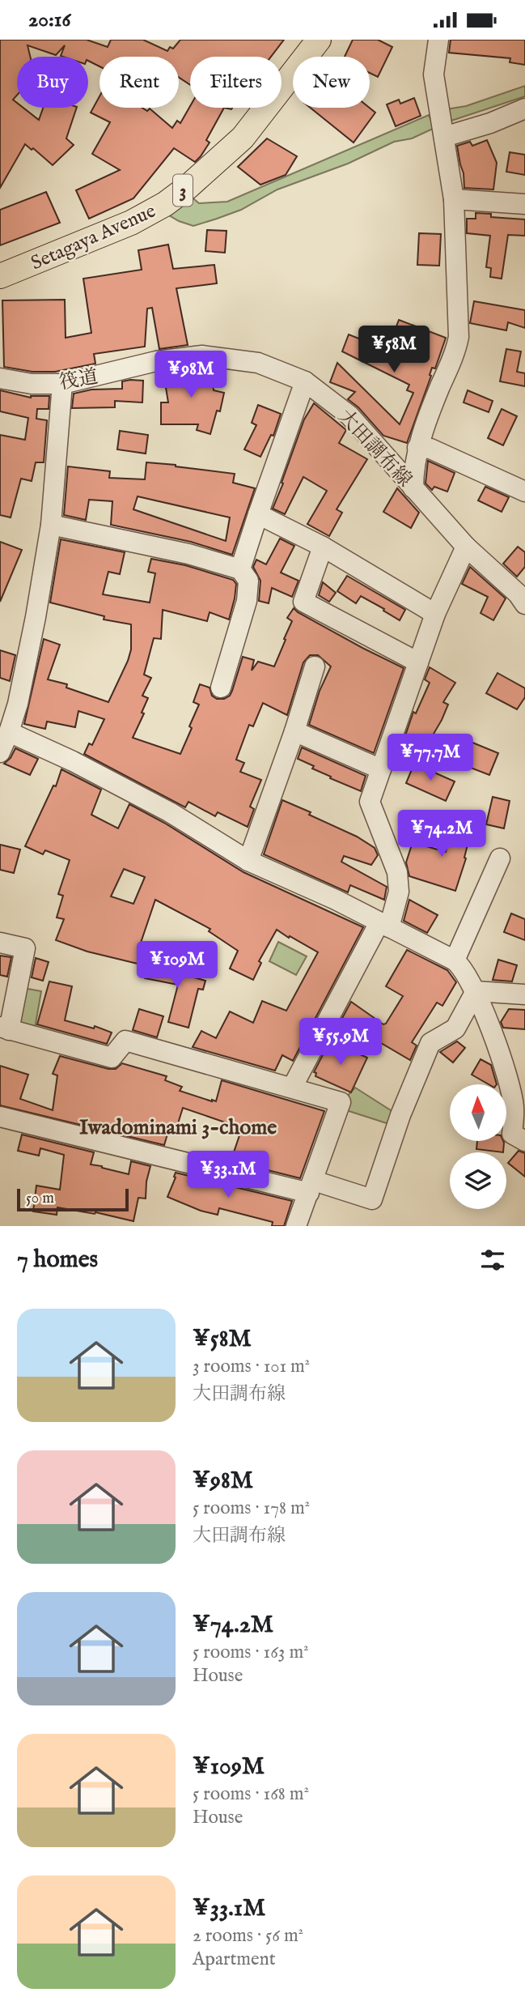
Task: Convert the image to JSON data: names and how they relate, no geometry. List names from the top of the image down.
{
  "streets": {
    "main road": ["3", "Setagaya Avenue"],
    "street": ["筏道", "大田調布線"]
  },
  "crossings": [
    ["筏道", "大田調布線"]
  ],
  "districts": ["Iwadominami 3-chome"],
  "scale_bar": "50 m",
  "north": "top",
  "page": {
    "status": "20:16",
    "chip": [
      "Buy",
      "Rent",
      "Filters",
      "New"
    ],
    "price": [
      "¥58M",
      "¥98M",
      "¥77.7M",
      "¥74.2M",
      "¥109M",
      "¥55.9M",
      "¥33.1M"
    ],
    "scale": "50 m",
    "heading": "7 homes",
    "list": [
      {
        "name": "¥58M",
        "note": "3 rooms · 101 m² · 大田調布線"
      },
      {
        "name": "¥98M",
        "note": "5 rooms · 178 m² · 大田調布線"
      },
      {
        "name": "¥74.2M",
        "note": "5 rooms · 163 m² · House"
      },
      {
        "name": "¥109M",
        "note": "5 rooms · 168 m² · House"
      },
      {
        "name": "¥33.1M",
        "note": "2 rooms · 56 m² · Apartment"
      }
    ]
  }
}
